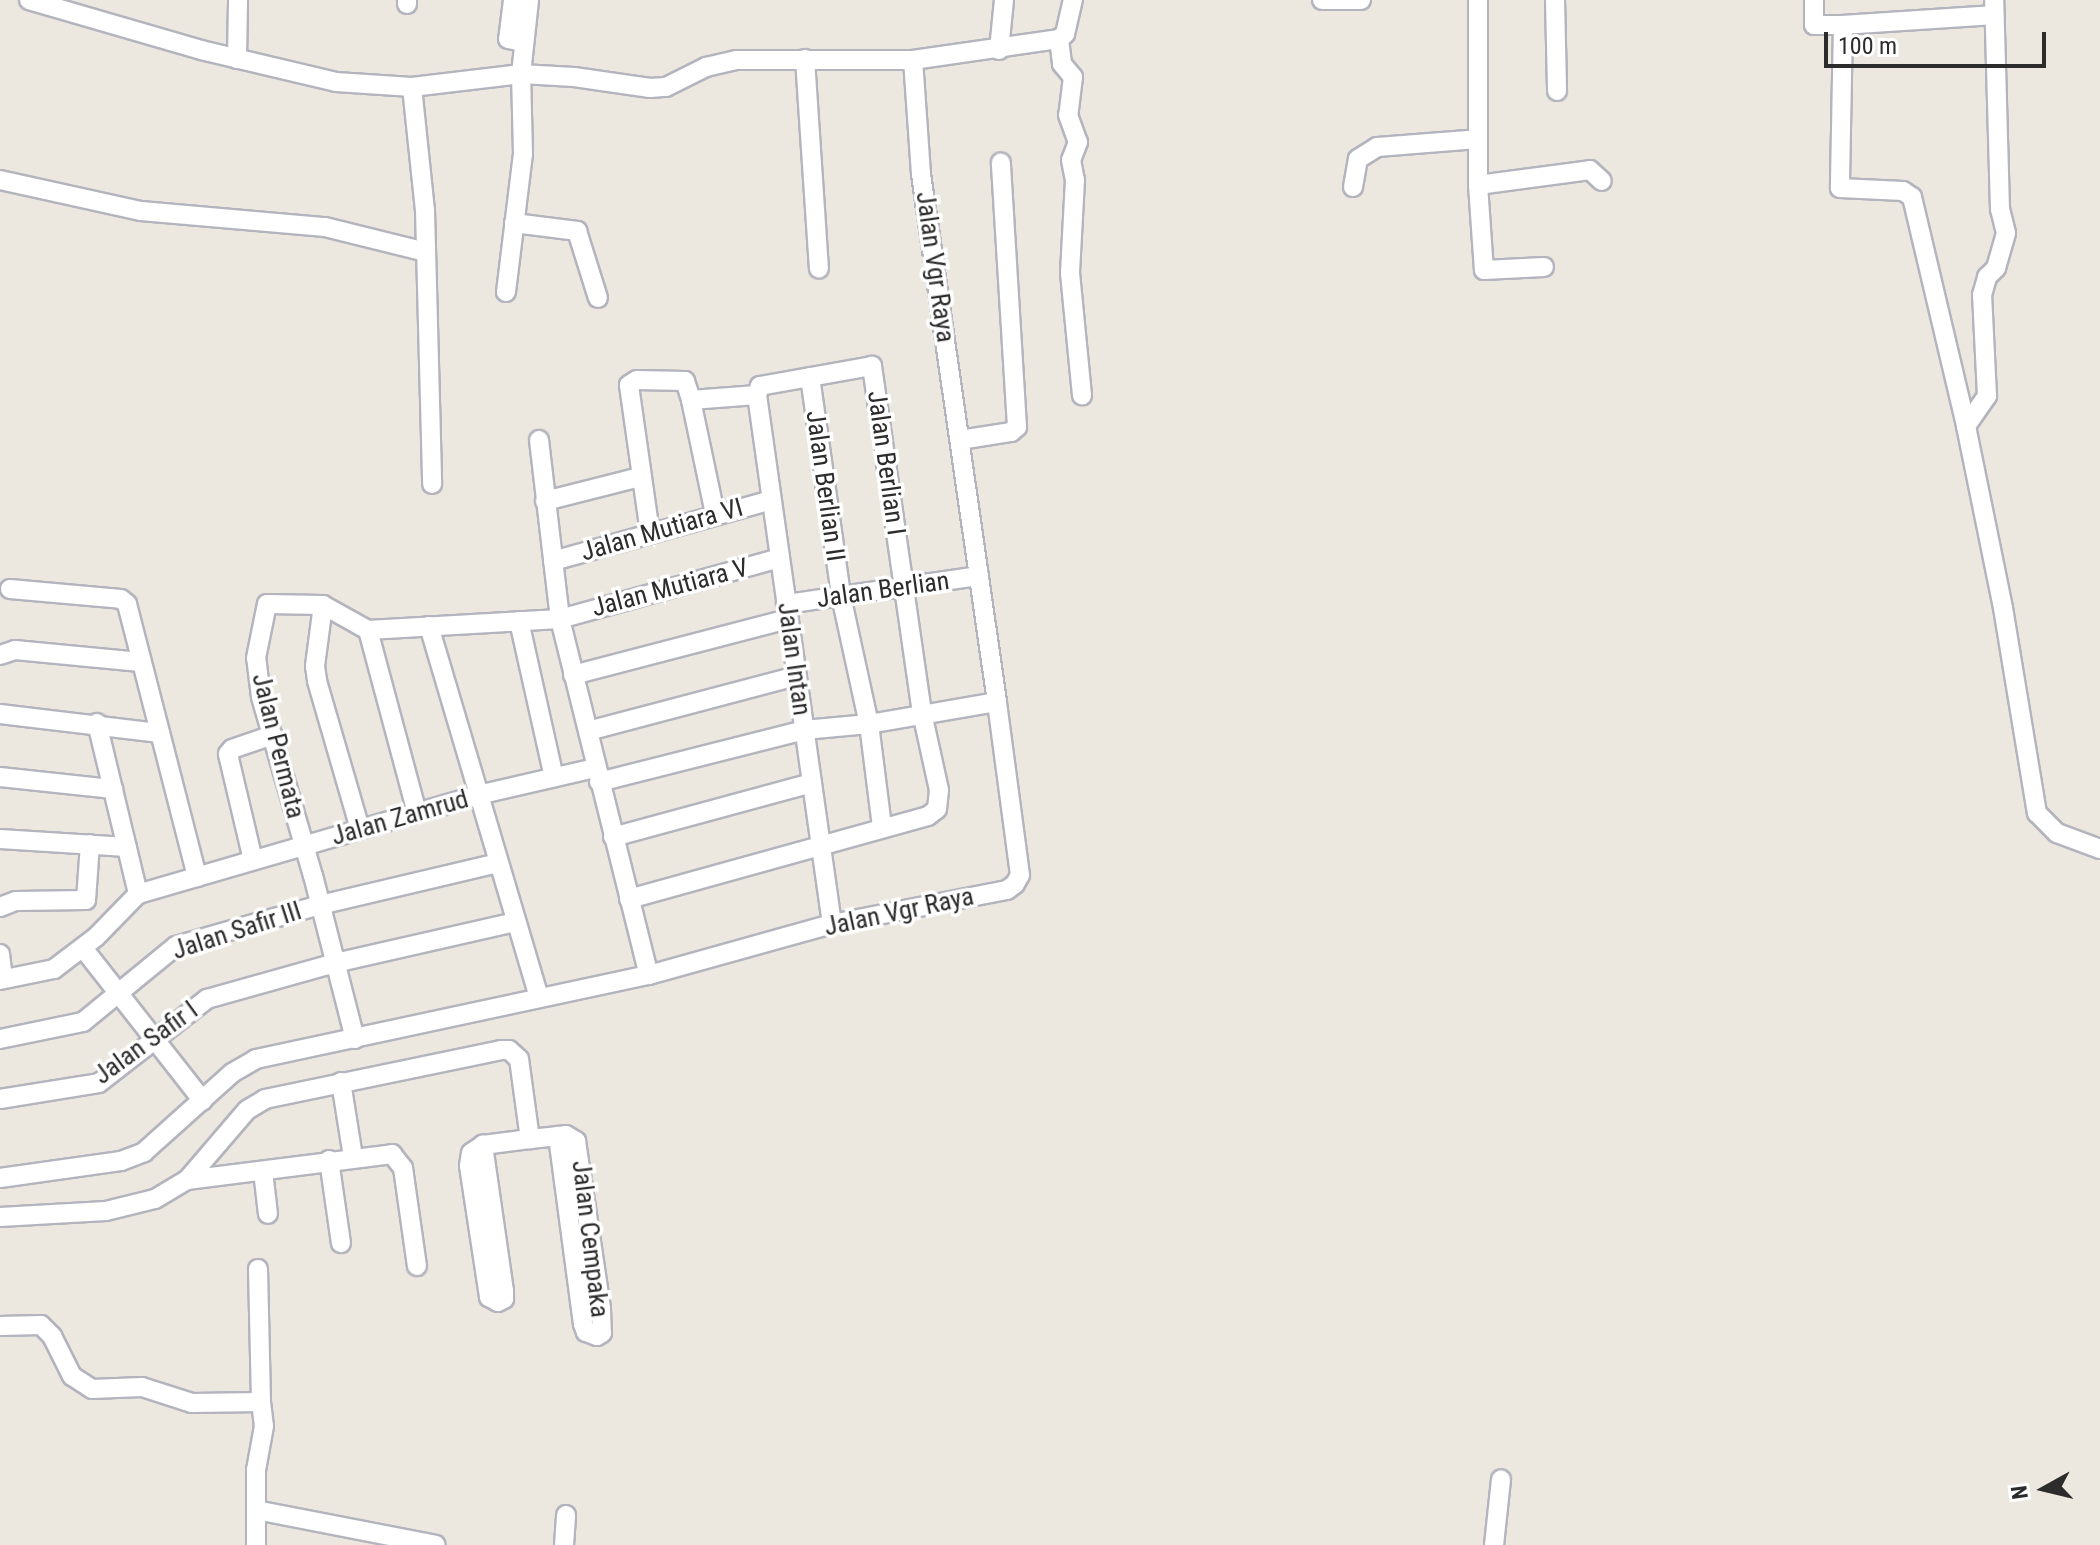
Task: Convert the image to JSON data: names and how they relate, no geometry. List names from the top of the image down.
{
  "streets": {
    "street": [
      "Jalan Vgr Raya",
      "Jalan Berlian I",
      "Jalan Berlian II",
      "Jalan Mutiara VI",
      "Jalan Mutiara V",
      "Jalan Berlian",
      "Jalan Intan",
      "Jalan Permata",
      "Jalan Zamrud",
      "Jalan Safir III",
      "Jalan Safir I",
      "Jalan Cempaka"
    ]
  },
  "crossings": [
    ["Jalan Vgr Raya", "Jalan Berlian"],
    ["Jalan Vgr Raya", "Jalan Intan"],
    ["Jalan Vgr Raya", "Jalan Permata"],
    ["Jalan Vgr Raya", "Jalan Zamrud"],
    ["Jalan Berlian I", "Jalan Berlian II"],
    ["Jalan Berlian I", "Jalan Berlian"],
    ["Jalan Berlian I", "Jalan Intan"],
    ["Jalan Berlian II", "Jalan Berlian"],
    ["Jalan Berlian II", "Jalan Zamrud"],
    ["Jalan Mutiara VI", "Jalan Intan"],
    ["Jalan Mutiara V", "Jalan Intan"],
    ["Jalan Berlian", "Jalan Intan"],
    ["Jalan Intan", "Jalan Zamrud"],
    ["Jalan Permata", "Jalan Zamrud"],
    ["Jalan Permata", "Jalan Safir III"],
    ["Jalan Permata", "Jalan Safir I"]
  ],
  "scale_bar": "100 m",
  "north": "left"
}
